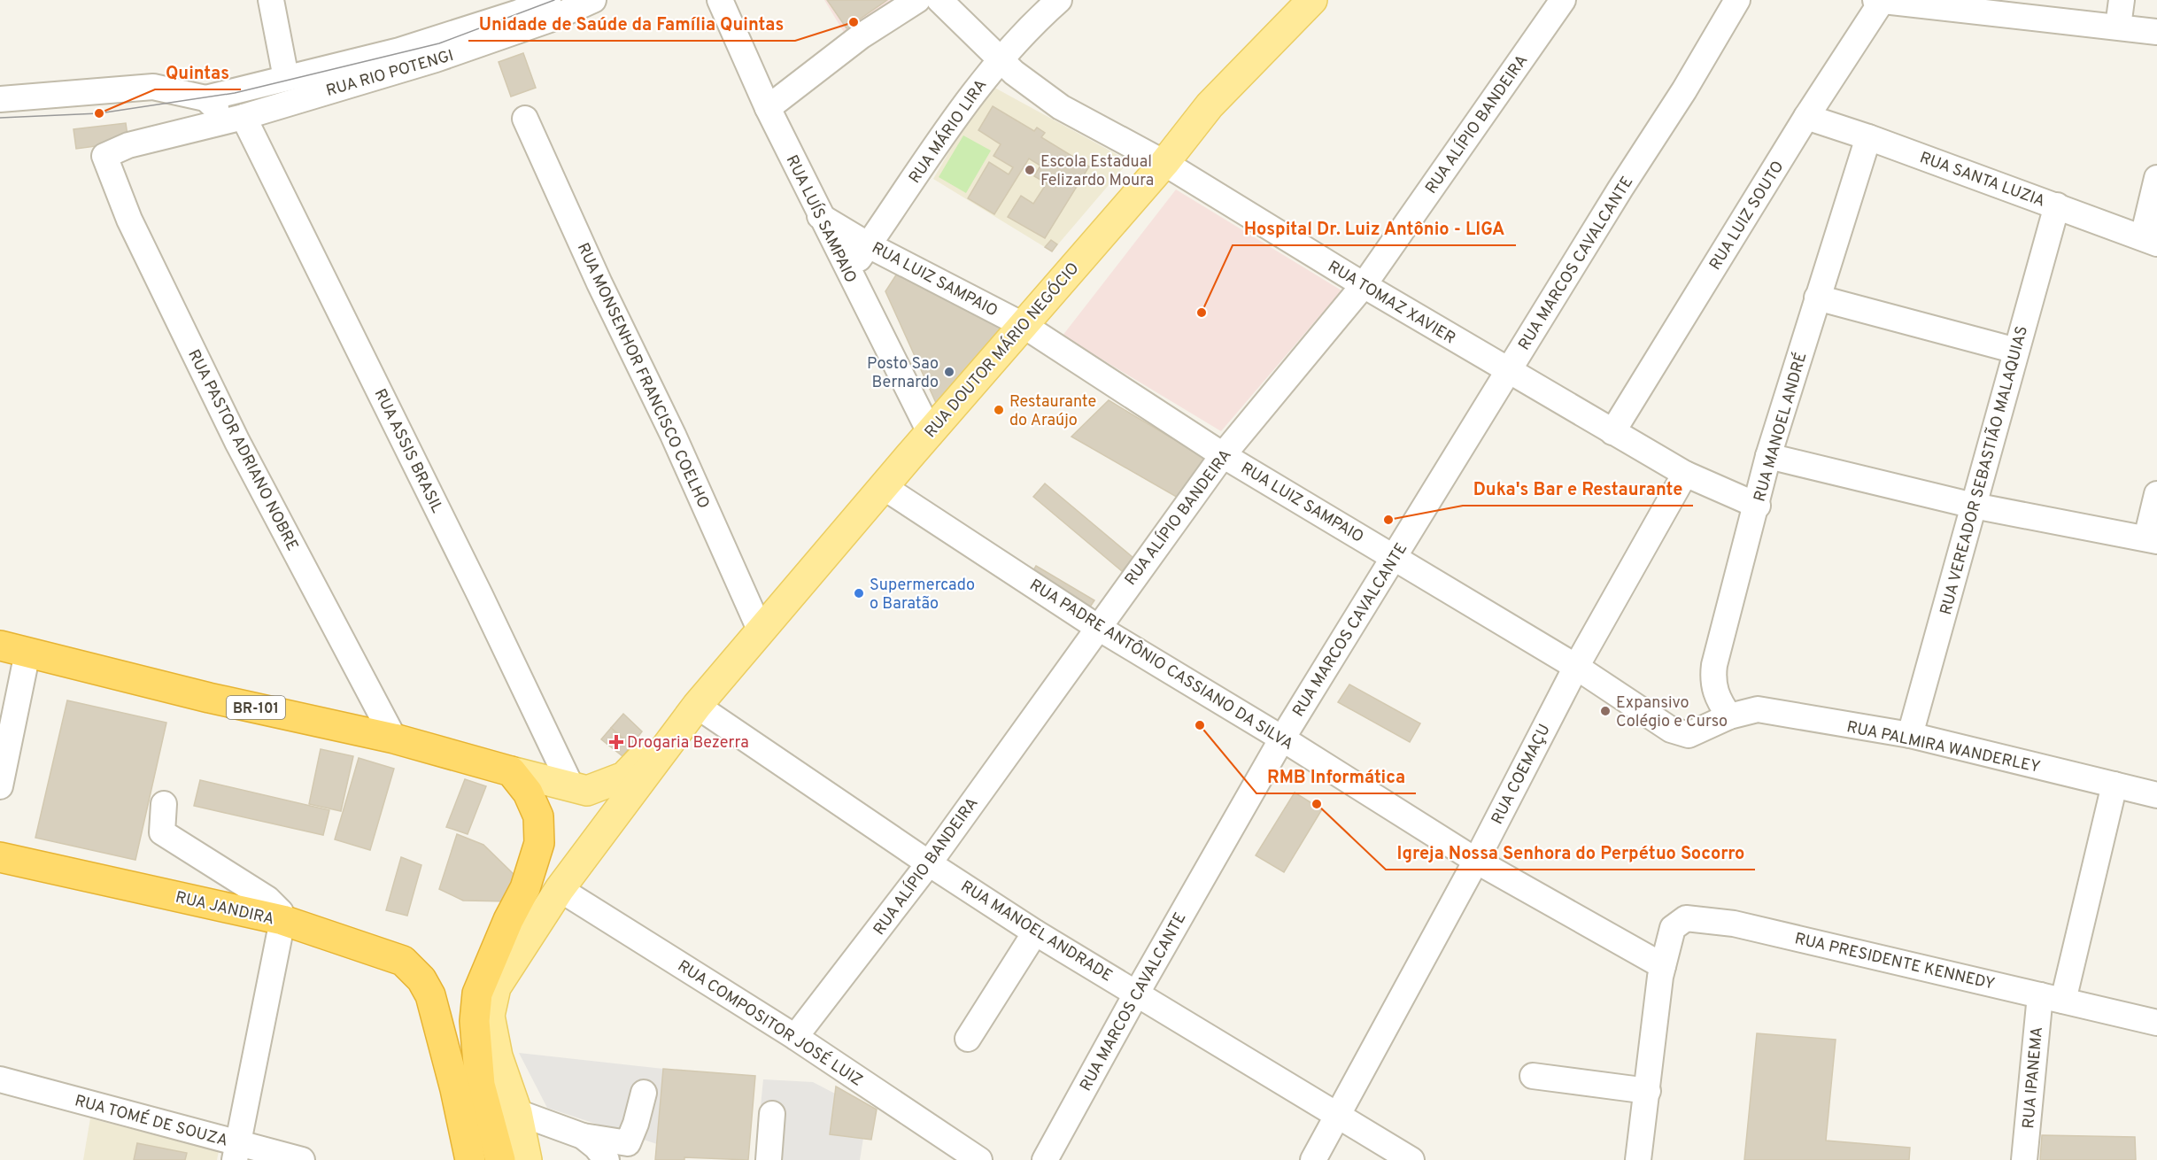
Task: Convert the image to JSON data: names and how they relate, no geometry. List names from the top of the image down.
{
  "streets": {
    "highway": ["RUA DOUTOR MÁRIO NEGÓCIO", "BR-101", "RUA JANDIRA"],
    "street": [
      "RUA RIO POTENGI",
      "RUA ALÍPIO BANDEIRA",
      "RUA MÁRIO LIRA",
      "RUA SANTA LUZIA",
      "RUA LUIZ SOUTO",
      "RUA LUÍS SAMPAIO",
      "RUA MARCOS CAVALCANTE",
      "RUA LUIZ SAMPAIO",
      "RUA TOMAZ XAVIER",
      "RUA MONSENHOR FRANCISCO COELHO",
      "RUA MANOEL ANDRÉ",
      "RUA PASTOR ADRIANO NOBRE",
      "RUA ASSIS BRASIL",
      "RUA VEREADOR SEBASTIÃO MALAQUIAS",
      "RUA PADRE ANTÔNIO CASSIANO DA SILVA",
      "RUA PALMIRA WANDERLEY",
      "RUA COEMAÇU",
      "RUA MANOEL ANDRADE",
      "RUA PRESIDENTE KENNEDY",
      "RUA COMPOSITOR JOSÉ LUIZ",
      "RUA IPANEMA",
      "RUA TOMÉ DE SOUZA"
    ]
  },
  "crossings": [
    ["RUA RIO POTENGI", "RUA PASTOR ADRIANO NOBRE"],
    ["RUA RIO POTENGI", "RUA ASSIS BRASIL"],
    ["RUA ALÍPIO BANDEIRA", "RUA LUIZ SAMPAIO"],
    ["RUA ALÍPIO BANDEIRA", "RUA TOMAZ XAVIER"],
    ["RUA ALÍPIO BANDEIRA", "RUA PADRE ANTÔNIO CASSIANO DA SILVA"],
    ["RUA ALÍPIO BANDEIRA", "RUA MANOEL ANDRADE"],
    ["RUA ALÍPIO BANDEIRA", "RUA COMPOSITOR JOSÉ LUIZ"],
    ["RUA MÁRIO LIRA", "RUA LUÍS SAMPAIO"],
    ["RUA MÁRIO LIRA", "RUA LUIZ SAMPAIO"],
    ["RUA MÁRIO LIRA", "RUA TOMAZ XAVIER"],
    ["RUA SANTA LUZIA", "RUA LUIZ SOUTO"],
    ["RUA SANTA LUZIA", "RUA MANOEL ANDRÉ"],
    ["RUA SANTA LUZIA", "RUA VEREADOR SEBASTIÃO MALAQUIAS"],
    ["RUA LUIZ SOUTO", "RUA TOMAZ XAVIER"],
    ["RUA LUÍS SAMPAIO", "RUA LUIZ SAMPAIO"],
    ["RUA LUÍS SAMPAIO", "RUA DOUTOR MÁRIO NEGÓCIO"],
    ["RUA MARCOS CAVALCANTE", "RUA LUIZ SAMPAIO"],
    ["RUA MARCOS CAVALCANTE", "RUA TOMAZ XAVIER"],
    ["RUA MARCOS CAVALCANTE", "RUA PADRE ANTÔNIO CASSIANO DA SILVA"],
    ["RUA MARCOS CAVALCANTE", "RUA MANOEL ANDRADE"],
    ["RUA LUIZ SAMPAIO", "RUA DOUTOR MÁRIO NEGÓCIO"],
    ["RUA LUIZ SAMPAIO", "RUA MANOEL ANDRÉ"],
    ["RUA LUIZ SAMPAIO", "RUA PALMIRA WANDERLEY"],
    ["RUA LUIZ SAMPAIO", "RUA COEMAÇU"],
    ["RUA TOMAZ XAVIER", "RUA DOUTOR MÁRIO NEGÓCIO"],
    ["RUA TOMAZ XAVIER", "RUA MANOEL ANDRÉ"],
    ["RUA TOMAZ XAVIER", "RUA COEMAÇU"],
    ["RUA DOUTOR MÁRIO NEGÓCIO", "RUA MONSENHOR FRANCISCO COELHO"],
    ["RUA DOUTOR MÁRIO NEGÓCIO", "RUA ASSIS BRASIL"],
    ["RUA DOUTOR MÁRIO NEGÓCIO", "RUA PADRE ANTÔNIO CASSIANO DA SILVA"],
    ["RUA DOUTOR MÁRIO NEGÓCIO", "BR-101"],
    ["RUA DOUTOR MÁRIO NEGÓCIO", "RUA MANOEL ANDRADE"],
    ["RUA DOUTOR MÁRIO NEGÓCIO", "RUA COMPOSITOR JOSÉ LUIZ"],
    ["RUA MANOEL ANDRÉ", "RUA PALMIRA WANDERLEY"],
    ["RUA PASTOR ADRIANO NOBRE", "BR-101"],
    ["RUA VEREADOR SEBASTIÃO MALAQUIAS", "RUA PALMIRA WANDERLEY"],
    ["RUA PADRE ANTÔNIO CASSIANO DA SILVA", "RUA COEMAÇU"],
    ["RUA PADRE ANTÔNIO CASSIANO DA SILVA", "RUA PRESIDENTE KENNEDY"],
    ["RUA PALMIRA WANDERLEY", "RUA IPANEMA"],
    ["RUA COEMAÇU", "RUA MANOEL ANDRADE"],
    ["RUA PRESIDENTE KENNEDY", "RUA IPANEMA"]
  ],
  "places": {
    "other": [
      "Unidade de Saúde da Família Quintas",
      "Quintas",
      "Escola Estadual Felizardo Moura",
      "Hospital Dr. Luiz Antônio - LIGA",
      "Posto Sao Bernardo",
      "Restaurante do Araújo",
      "Duka's Bar e Restaurante",
      "Supermercado o Baratão",
      "Expansivo Colégio e Curso",
      "RMB Informática",
      "Igreja Nossa Senhora do Perpétuo Socorro"
    ],
    "health": ["Drogaria Bezerra"]
  }
}
